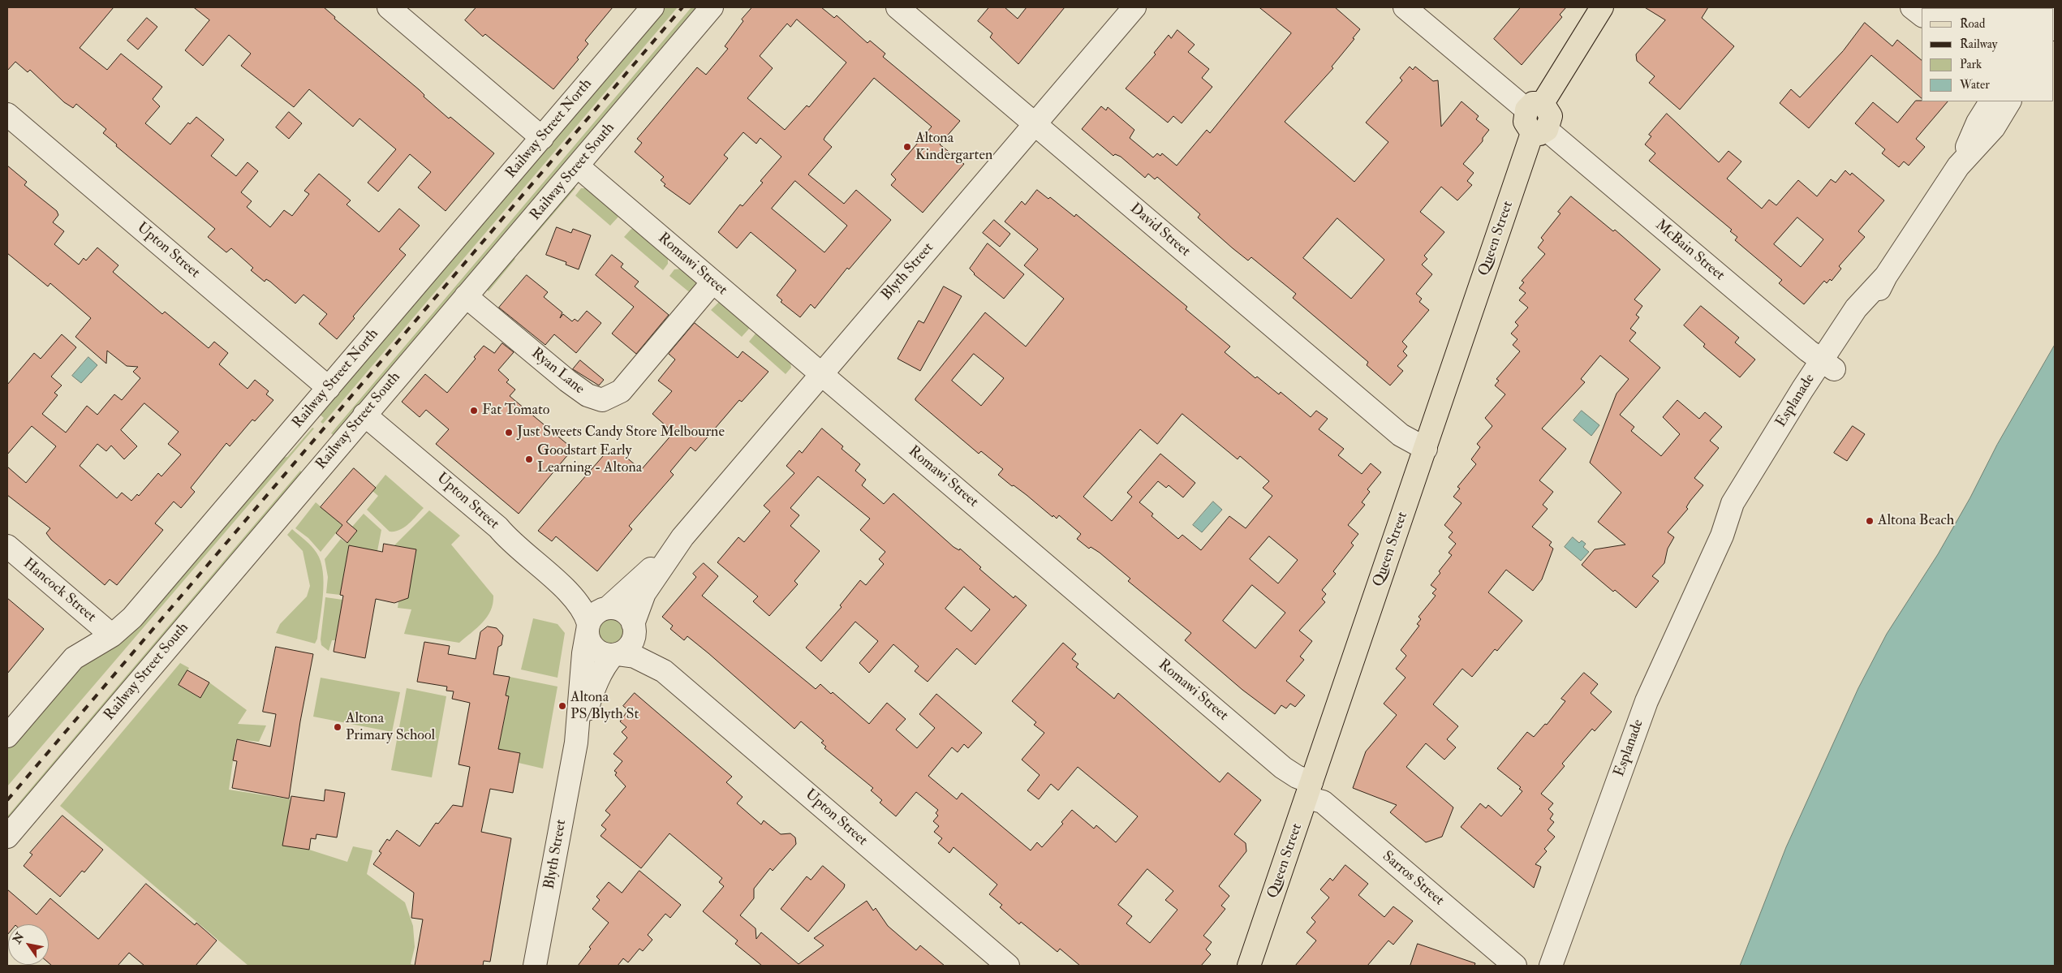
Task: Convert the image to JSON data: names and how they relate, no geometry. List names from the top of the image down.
{
  "streets": {
    "main road": ["Queen Street"],
    "street": [
      "Railway Street North",
      "Railway Street South",
      "David Street",
      "Upton Street",
      "McBain Street",
      "Romawi Street",
      "Blyth Street",
      "Ryan Lane",
      "Esplanade",
      "Hancock Street",
      "Sarros Street"
    ]
  },
  "crossings": [
    ["Railway Street North", "Upton Street"],
    ["Railway Street North", "Hancock Street"],
    ["Railway Street South", "Upton Street"],
    ["Railway Street South", "Romawi Street"],
    ["Railway Street South", "Ryan Lane"],
    ["David Street", "Queen Street"],
    ["David Street", "Blyth Street"],
    ["Queen Street", "McBain Street"],
    ["Queen Street", "Romawi Street"],
    ["Queen Street", "Sarros Street"],
    ["Upton Street", "Blyth Street"],
    ["McBain Street", "Esplanade"],
    ["Romawi Street", "Blyth Street"],
    ["Romawi Street", "Ryan Lane"],
    ["Romawi Street", "Sarros Street"]
  ],
  "places": [
    "Altona Kindergarten",
    "Fat Tomato",
    "Just Sweets Candy Store Melbourne",
    "Goodstart Early Learning - Altona",
    "Altona Beach",
    "Altona PS/Blyth St",
    "Altona Primary School"
  ],
  "legend": [
    "Road",
    "Railway",
    "Park",
    "Water"
  ],
  "north": "top left"
}
